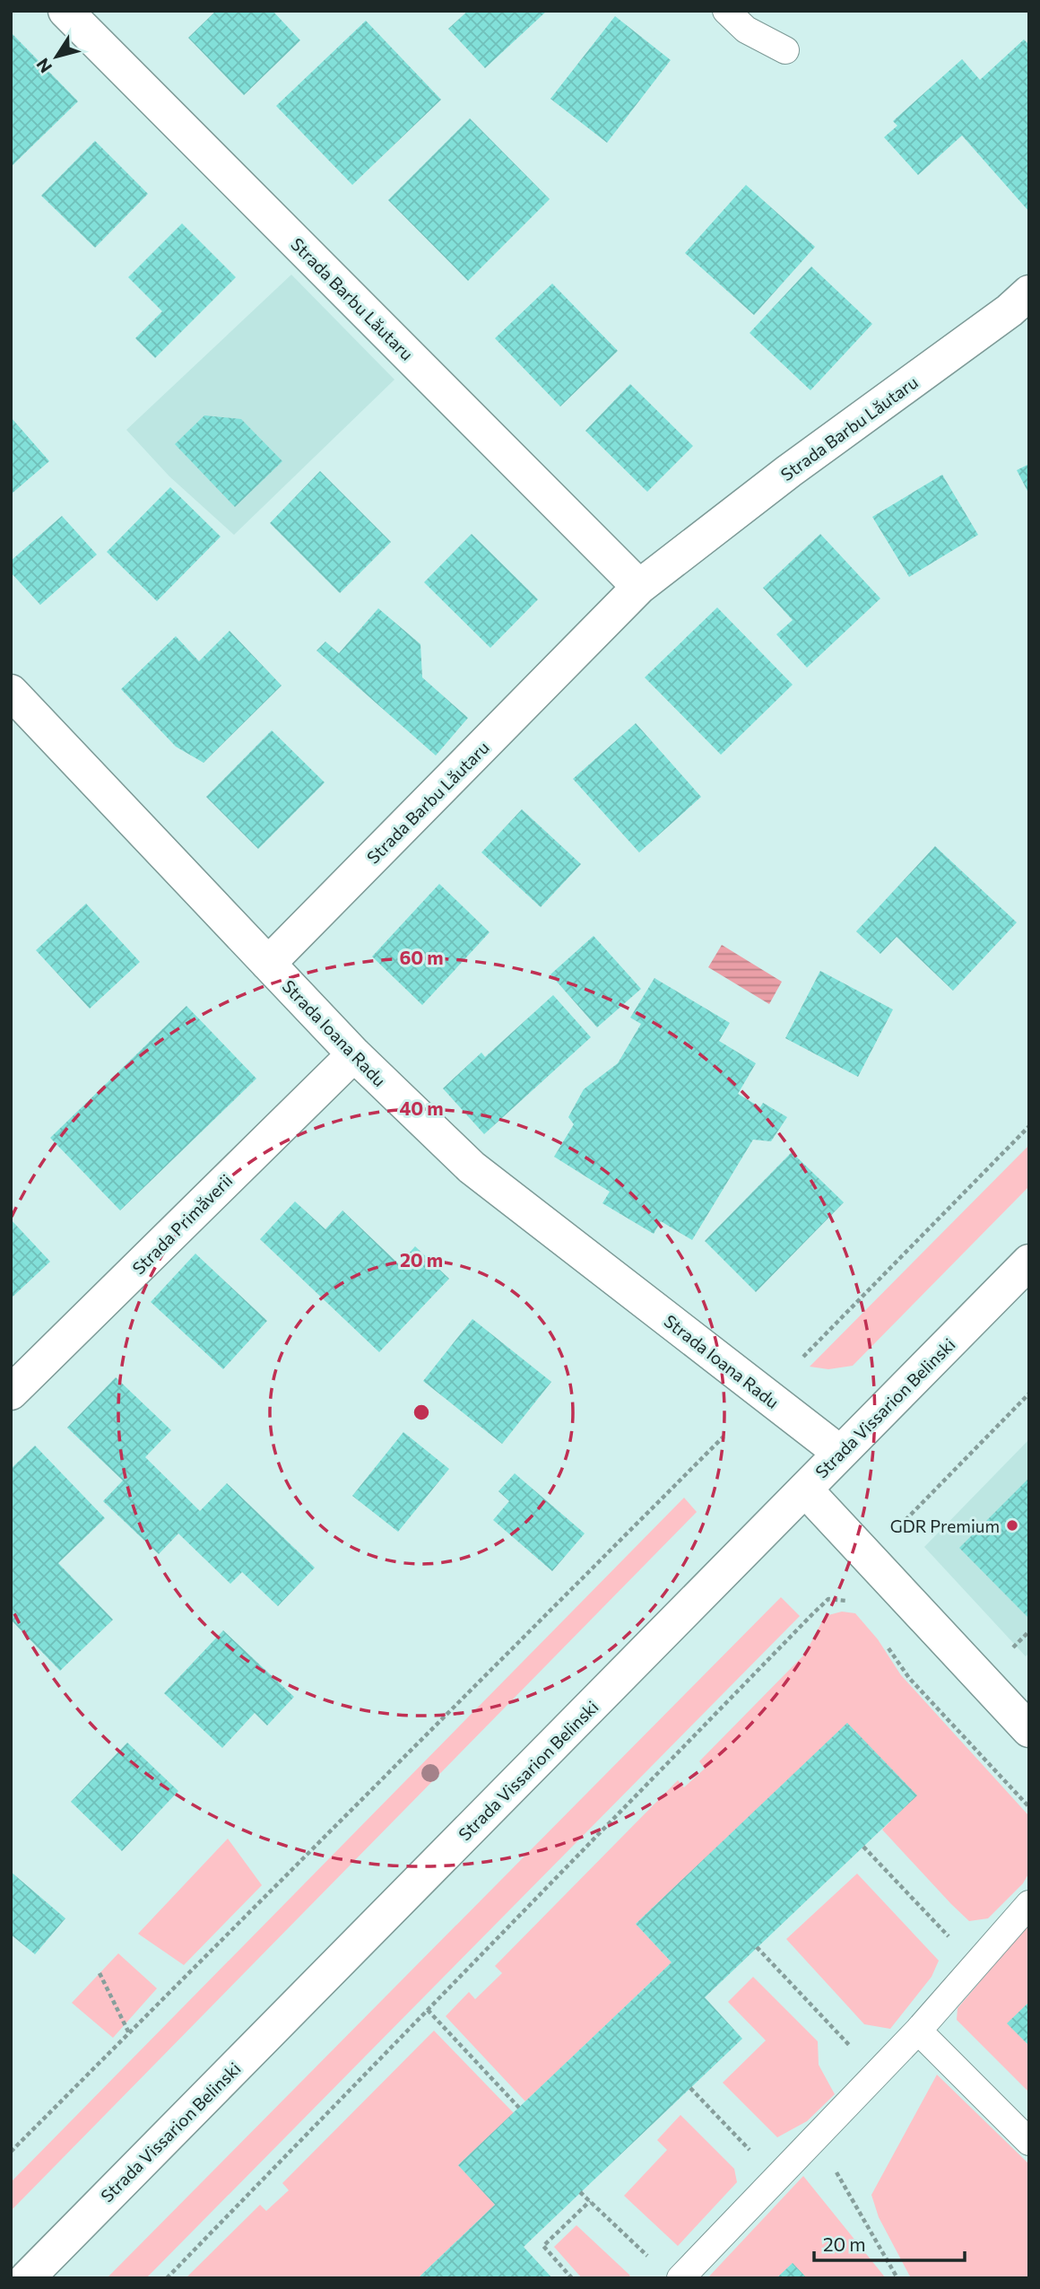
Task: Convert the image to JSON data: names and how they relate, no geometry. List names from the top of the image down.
{
  "streets": {
    "street": [
      "Strada Barbu Lăutaru",
      "Strada Ioana Radu",
      "Strada Primăverii",
      "Strada Vissarion Belinski"
    ]
  },
  "crossings": [
    ["Strada Barbu Lăutaru", "Strada Ioana Radu"],
    ["Strada Ioana Radu", "Strada Primăverii"],
    ["Strada Ioana Radu", "Strada Vissarion Belinski"]
  ],
  "places": ["GDR Premium"],
  "scale_bar": "20 m",
  "north": "bottom left",
  "rings": ["60 m", "40 m", "20 m"]
}
